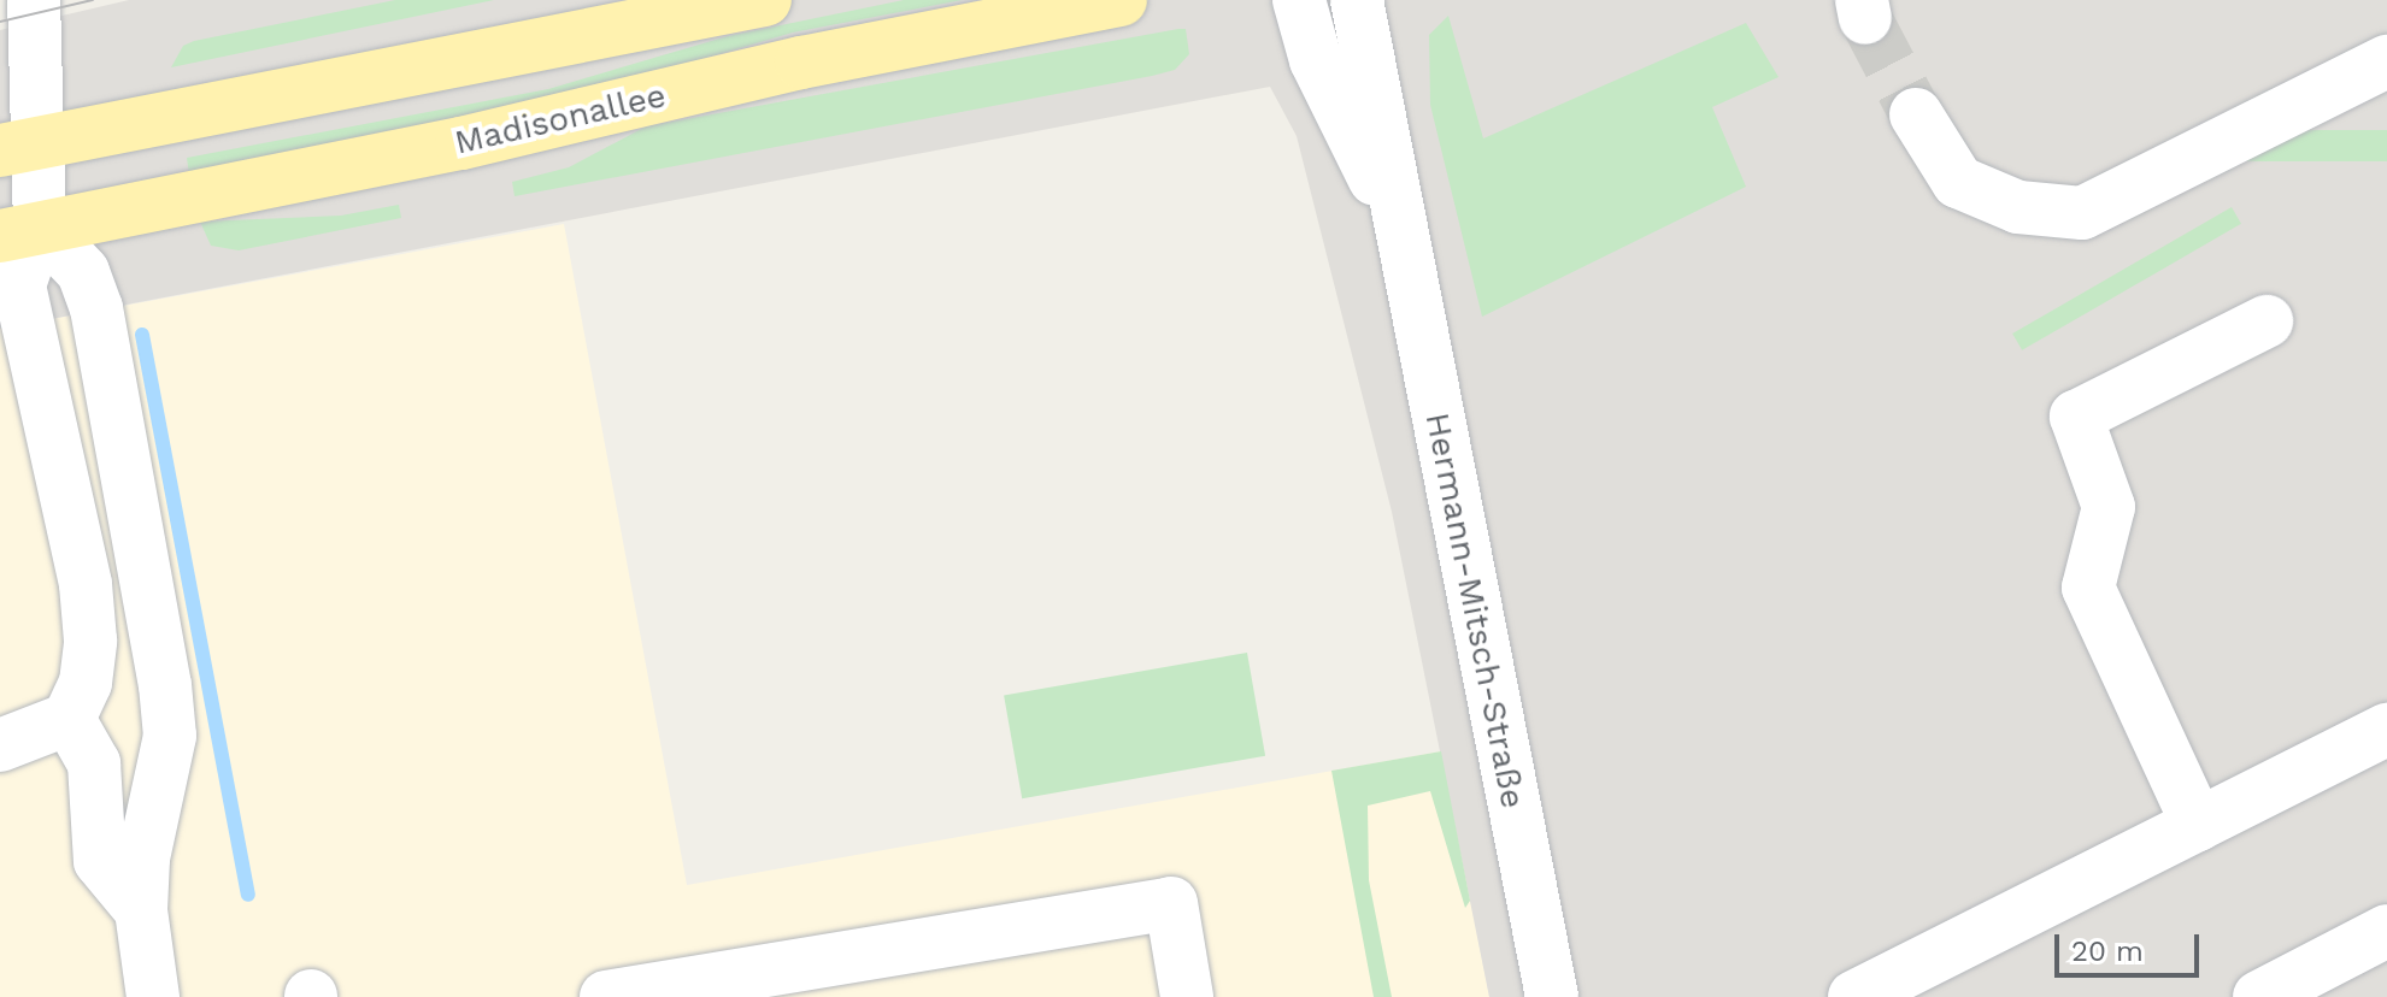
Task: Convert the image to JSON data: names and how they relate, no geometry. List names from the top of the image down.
{
  "streets": {
    "main road": ["Madisonallee"],
    "street": ["Hermann-Mitsch-Straße"]
  },
  "scale_bar": "20 m"
}
